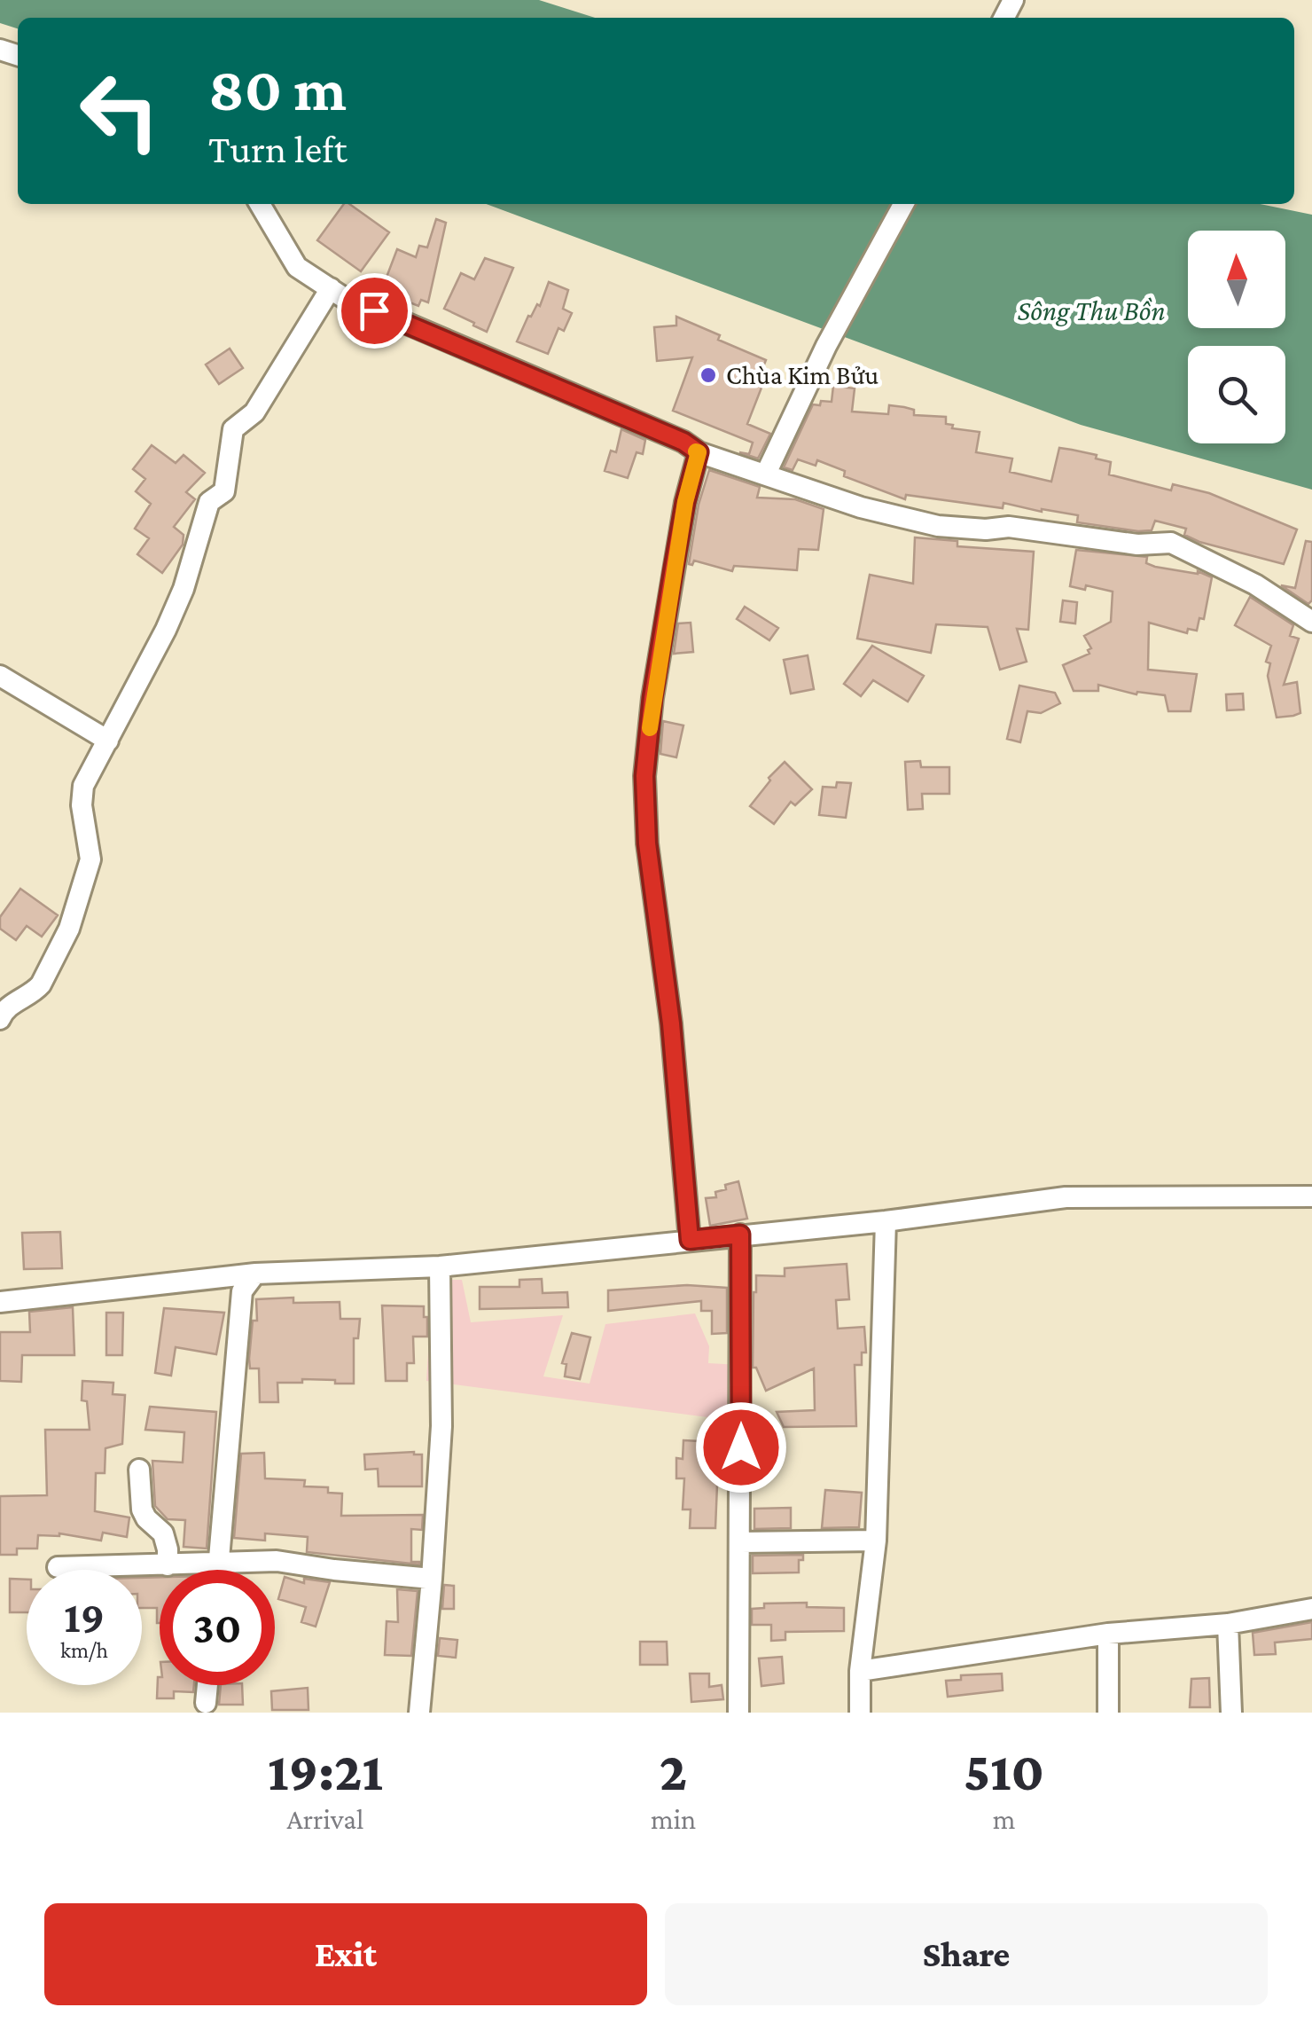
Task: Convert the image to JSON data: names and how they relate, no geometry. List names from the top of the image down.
{
  "water": ["Sông Thu Bồn"],
  "places": ["Chùa Kim Bửu"],
  "north": "top",
  "page": {
    "turn": ["80 m", "Turn left"],
    "speed": "19 km/h",
    "limit": "30",
    "eta": [
      "19:21",
      "Arrival",
      "2",
      "min",
      "510",
      "m"
    ],
    "buttons": ["Exit", "Share"]
  }
}
